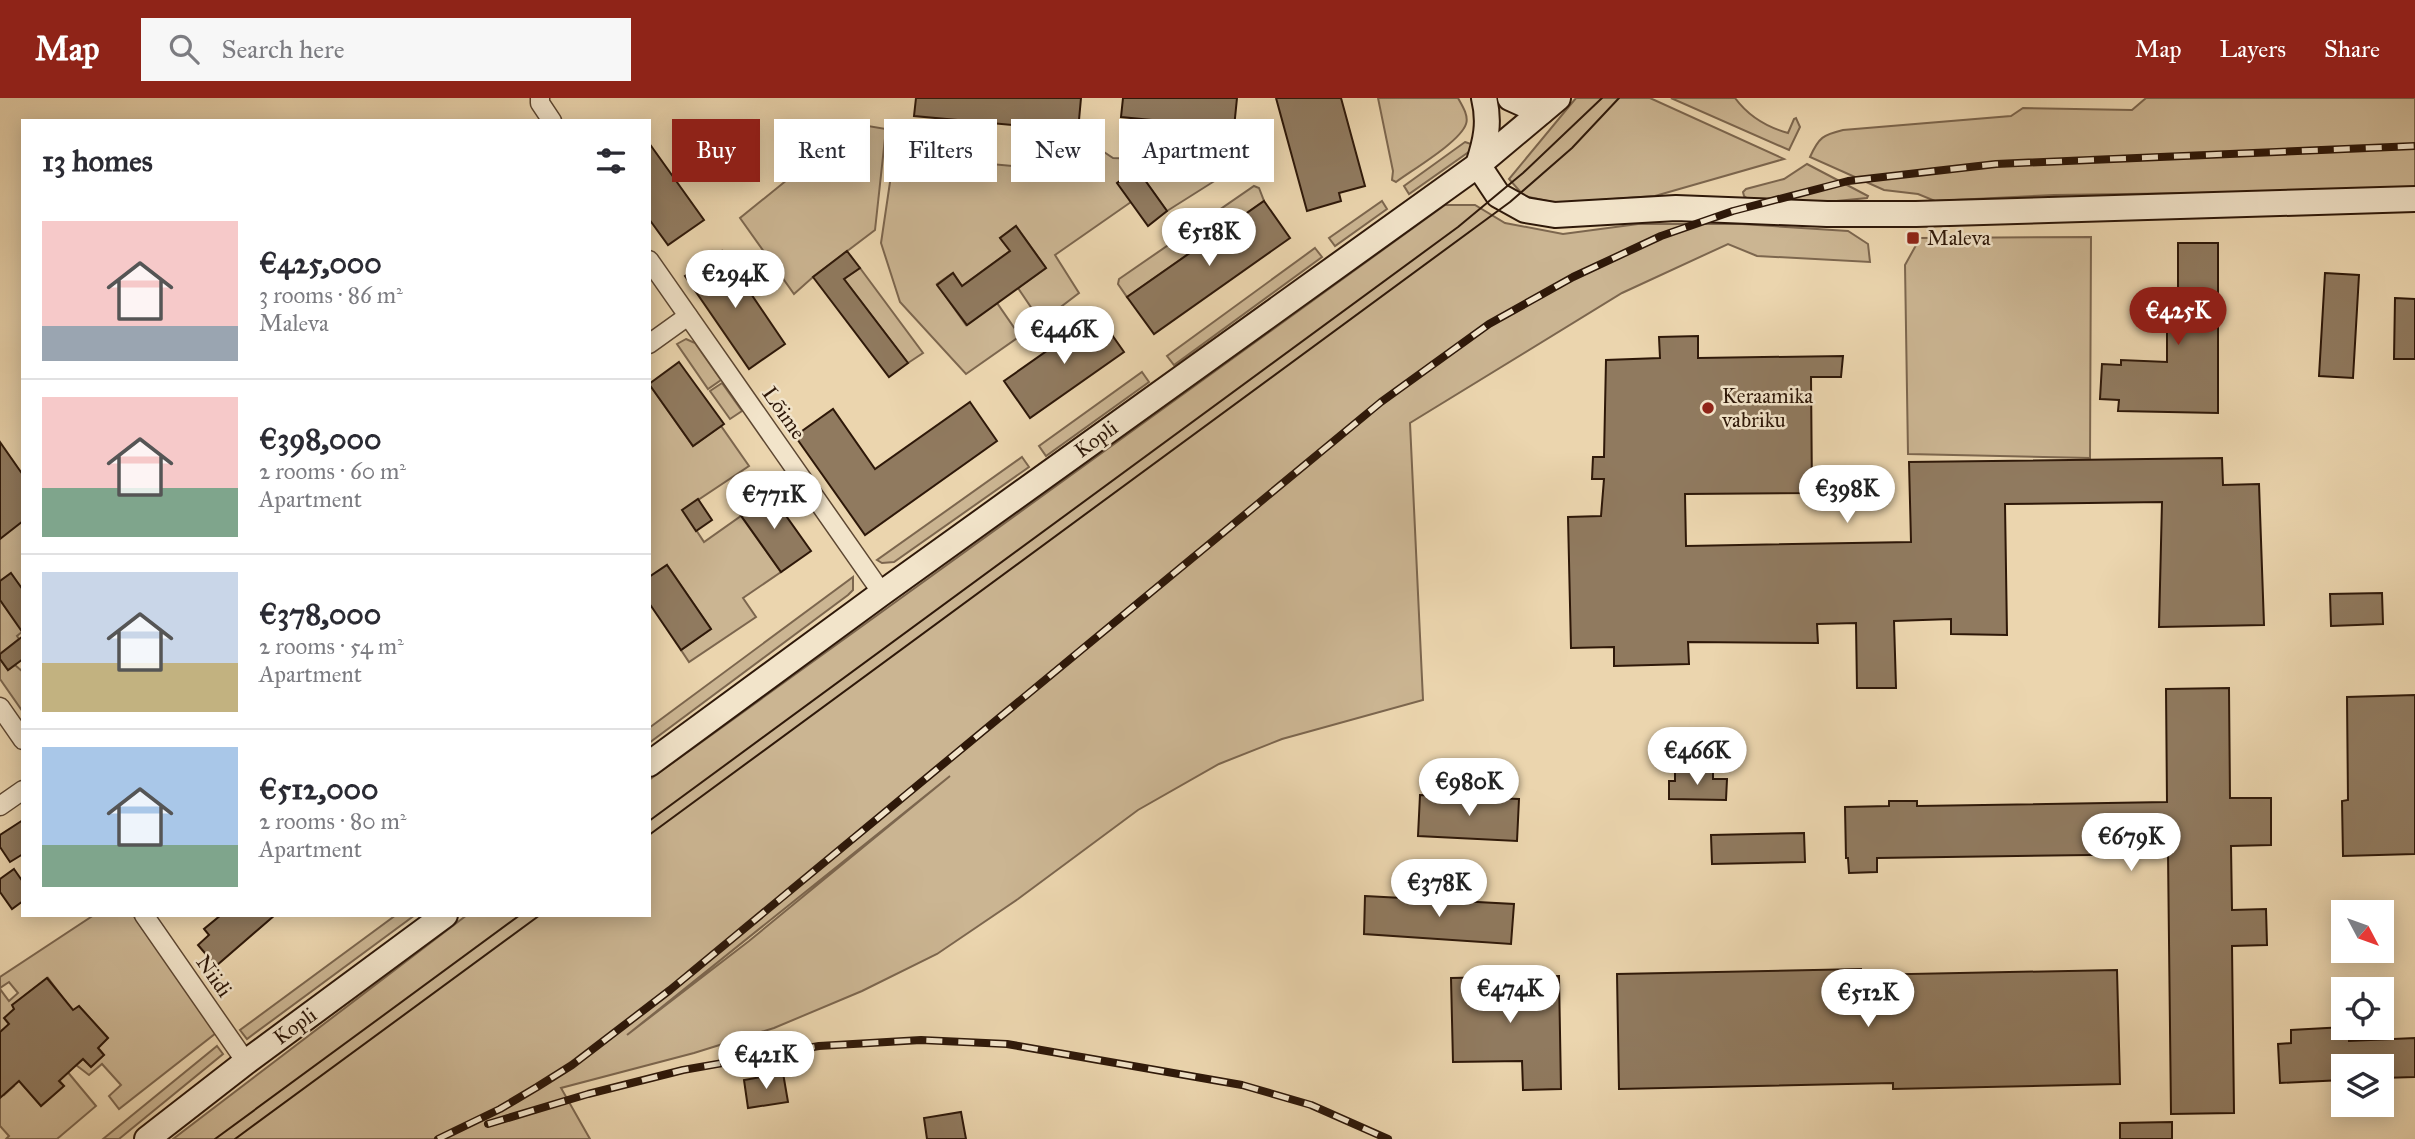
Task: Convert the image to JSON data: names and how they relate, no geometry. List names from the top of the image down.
{
  "streets": {
    "street": ["Lõime", "Kopli", "Niidi"]
  },
  "crossings": [
    ["Lõime", "Kopli"],
    ["Kopli", "Niidi"]
  ],
  "places": {
    "transit": ["Maleva"],
    "other": ["Keraamika vabriku"]
  },
  "north": "bottom right",
  "page": {
    "header": "Map",
    "search": "Search here",
    "nav": ["Map", "Layers", "Share"],
    "chip": [
      "Buy",
      "Rent",
      "Filters",
      "New",
      "Apartment"
    ],
    "heading": "13 homes",
    "list": [
      {
        "name": "€425,000",
        "note": "3 rooms · 86 m² · Maleva"
      },
      {
        "name": "€398,000",
        "note": "2 rooms · 60 m² · Apartment"
      },
      {
        "name": "€378,000",
        "note": "2 rooms · 54 m² · Apartment"
      },
      {
        "name": "€512,000",
        "note": "2 rooms · 80 m² · Apartment"
      }
    ],
    "price": [
      "€518K",
      "€294K",
      "€425K",
      "€446K",
      "€398K",
      "€771K",
      "€466K",
      "€980K",
      "€679K",
      "€378K",
      "€474K",
      "€512K",
      "€421K"
    ]
  }
}
